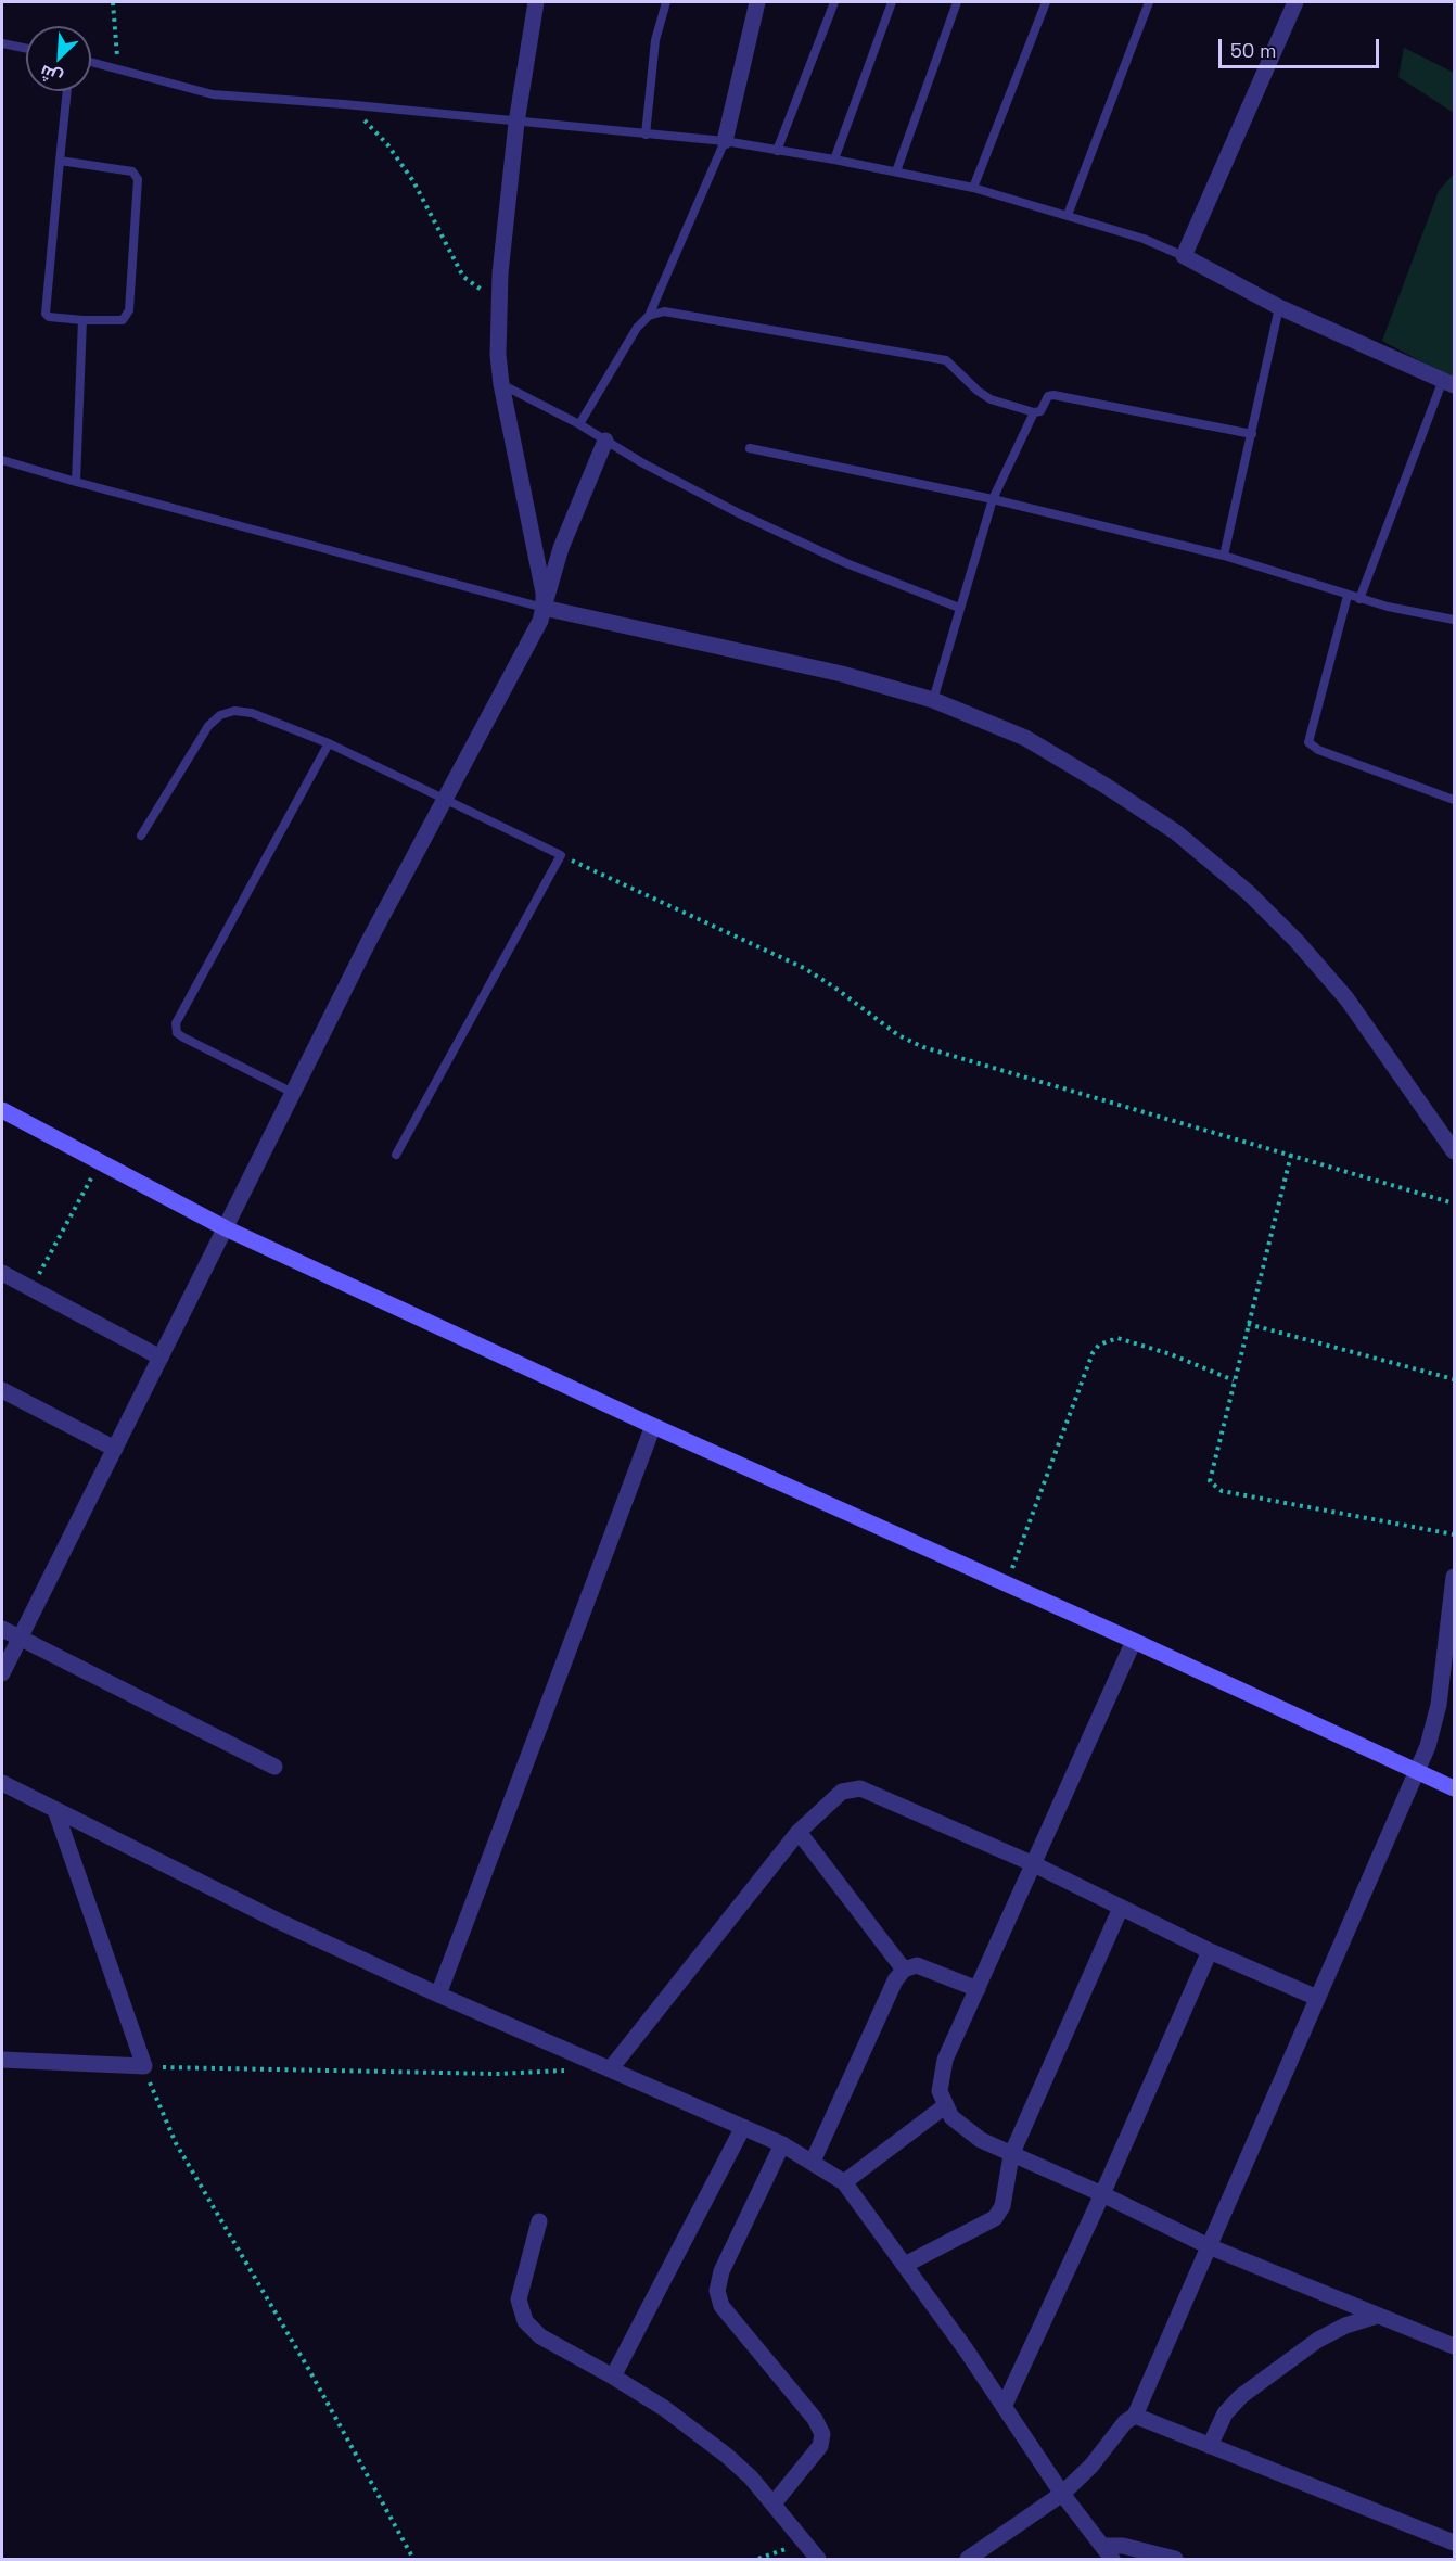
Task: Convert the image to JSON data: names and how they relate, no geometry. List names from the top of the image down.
{
  "scale_bar": "50 m",
  "north": "bottom left"
}
